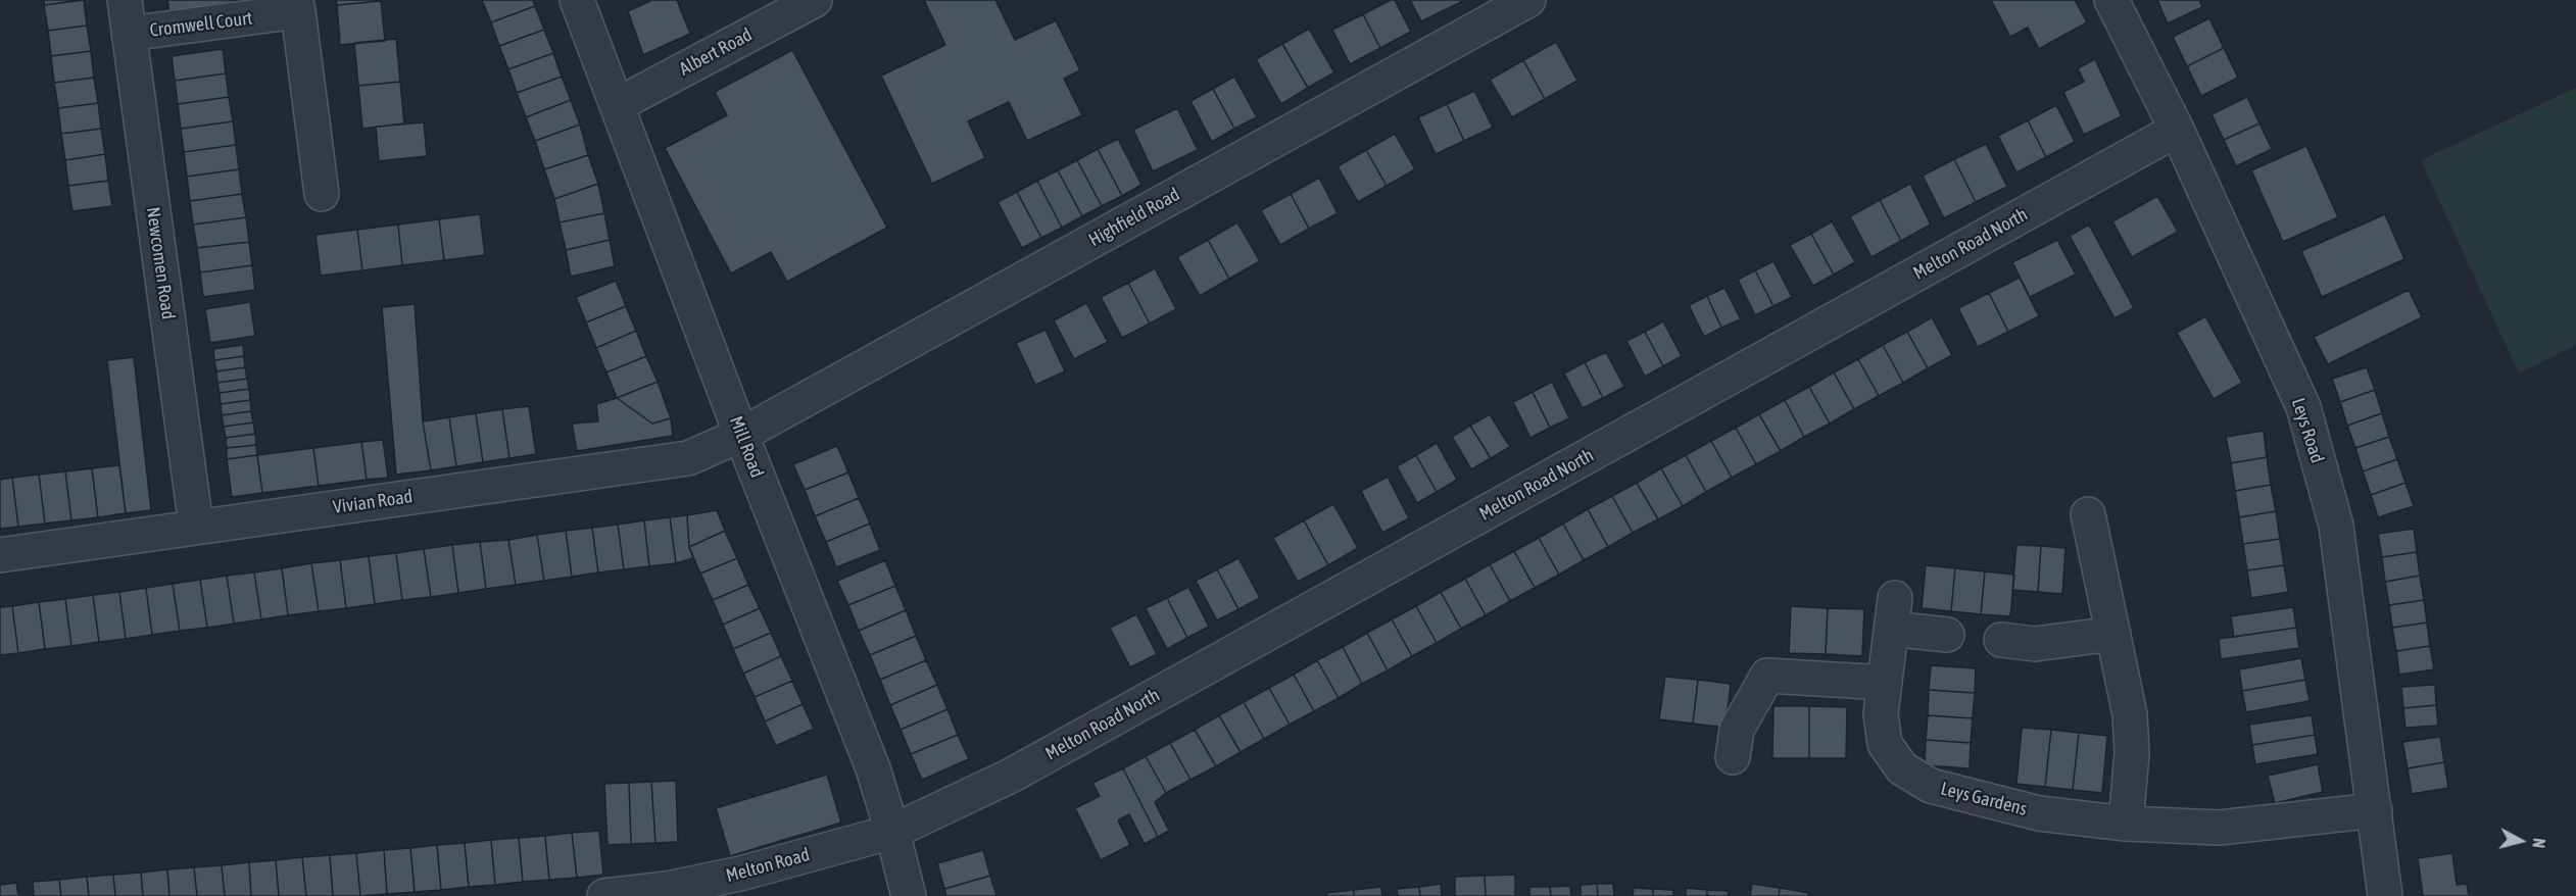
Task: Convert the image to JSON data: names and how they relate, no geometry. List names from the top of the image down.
{
  "streets": {
    "street": [
      "Cromwell Court",
      "Albert Road",
      "Highfield Road",
      "Melton Road North",
      "Newcomen Road",
      "Leys Road",
      "Mill Road",
      "Vivian Road",
      "Leys Gardens",
      "Melton Road"
    ]
  },
  "crossings": [
    ["Cromwell Court", "Newcomen Road"],
    ["Albert Road", "Mill Road"],
    ["Highfield Road", "Mill Road"],
    ["Highfield Road", "Vivian Road"],
    ["Melton Road North", "Leys Road"],
    ["Melton Road North", "Mill Road"],
    ["Melton Road North", "Melton Road"],
    ["Newcomen Road", "Vivian Road"],
    ["Leys Road", "Leys Gardens"],
    ["Mill Road", "Vivian Road"],
    ["Mill Road", "Melton Road"]
  ],
  "north": "right"
}
